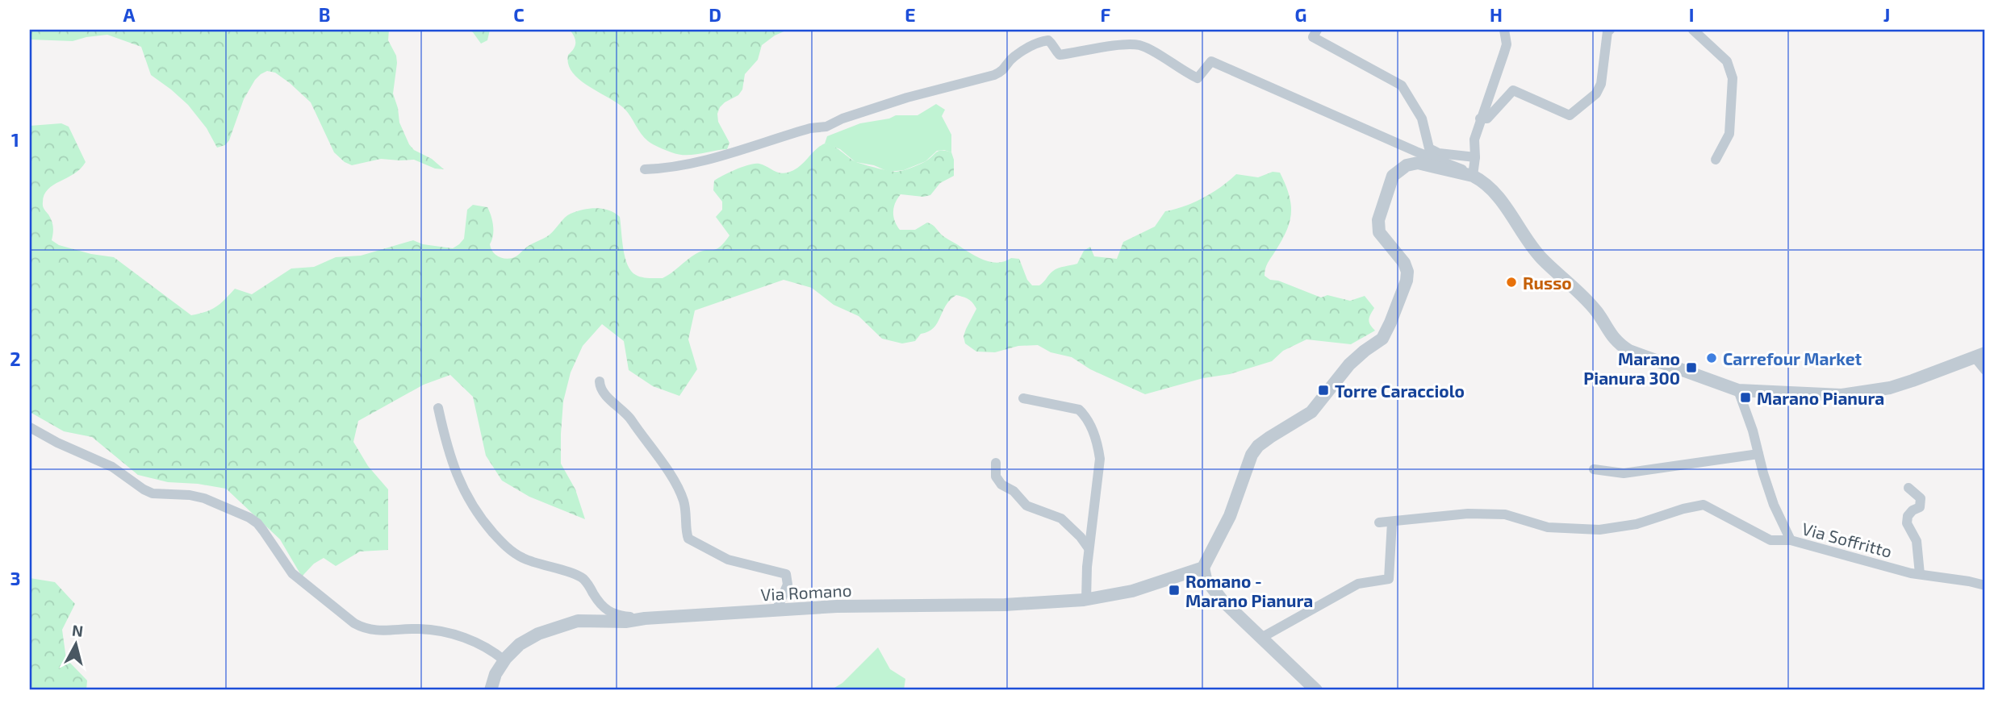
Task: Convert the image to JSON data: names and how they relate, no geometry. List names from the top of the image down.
{
  "streets": {
    "street": ["Via Soffritto", "Via Romano"]
  },
  "places": {
    "other": ["Russo", "Carrefour Market"],
    "transit": [
      "Marano Pianura 300",
      "Torre Caracciolo",
      "Marano Pianura",
      "Romano - Marano Pianura"
    ]
  },
  "north": "top",
  "grid": {
    "columns": [
      "A",
      "B",
      "C",
      "D",
      "E",
      "F",
      "G",
      "H",
      "I",
      "J"
    ],
    "rows": ["1", "2", "3"]
  }
}
